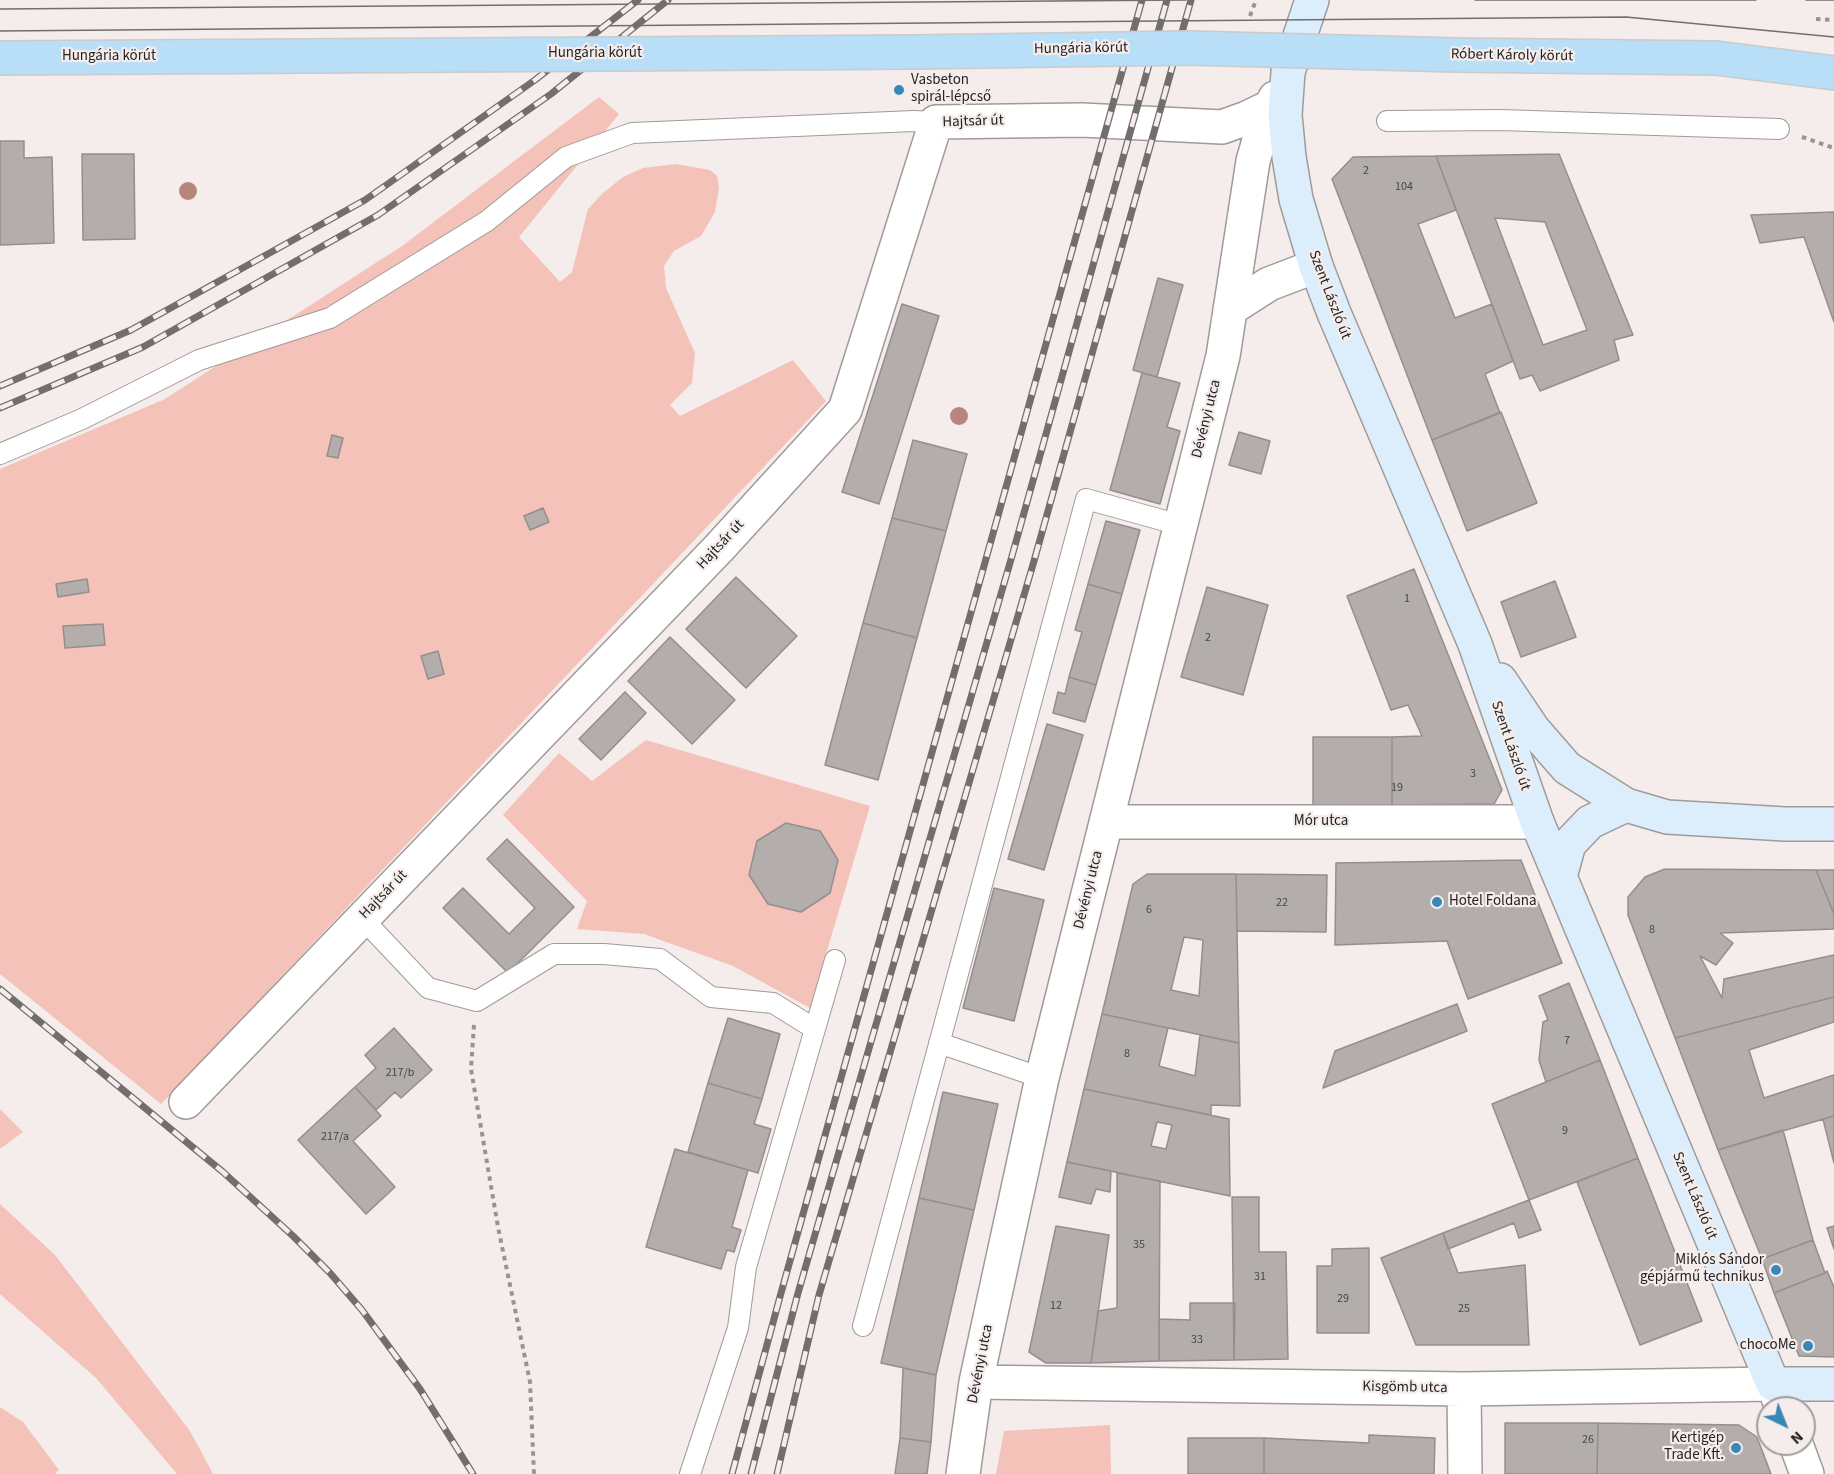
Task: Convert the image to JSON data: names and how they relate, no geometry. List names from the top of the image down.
{
  "streets": {
    "main road": ["Hungária körút", "Róbert Károly körút"],
    "street": [
      "Hajtsár út",
      "Szent László út",
      "Dévényi utca",
      "Mór utca",
      "Kisgömb utca"
    ]
  },
  "crossings": [
    ["Hungária körút", "Róbert Károly körút"],
    ["Hajtsár út", "Dévényi utca"],
    ["Szent László út", "Dévényi utca"],
    ["Szent László út", "Mór utca"],
    ["Szent László út", "Kisgömb utca"],
    ["Dévényi utca", "Mór utca"],
    ["Dévényi utca", "Kisgömb utca"]
  ],
  "places": [
    "Vasbeton spirál-lépcső",
    "Hotel Foldana",
    "Miklós Sándor gépjármű technikus",
    "chocoMe",
    "Kertigép Trade Kft."
  ],
  "house_numbers": [
    "2",
    "104",
    "1",
    "2",
    "3",
    "19",
    "22",
    "6",
    "8",
    "7",
    "8",
    "217/b",
    "9",
    "217/a",
    "35",
    "31",
    "29",
    "12",
    "25",
    "33",
    "26"
  ],
  "north": "bottom right"
}
